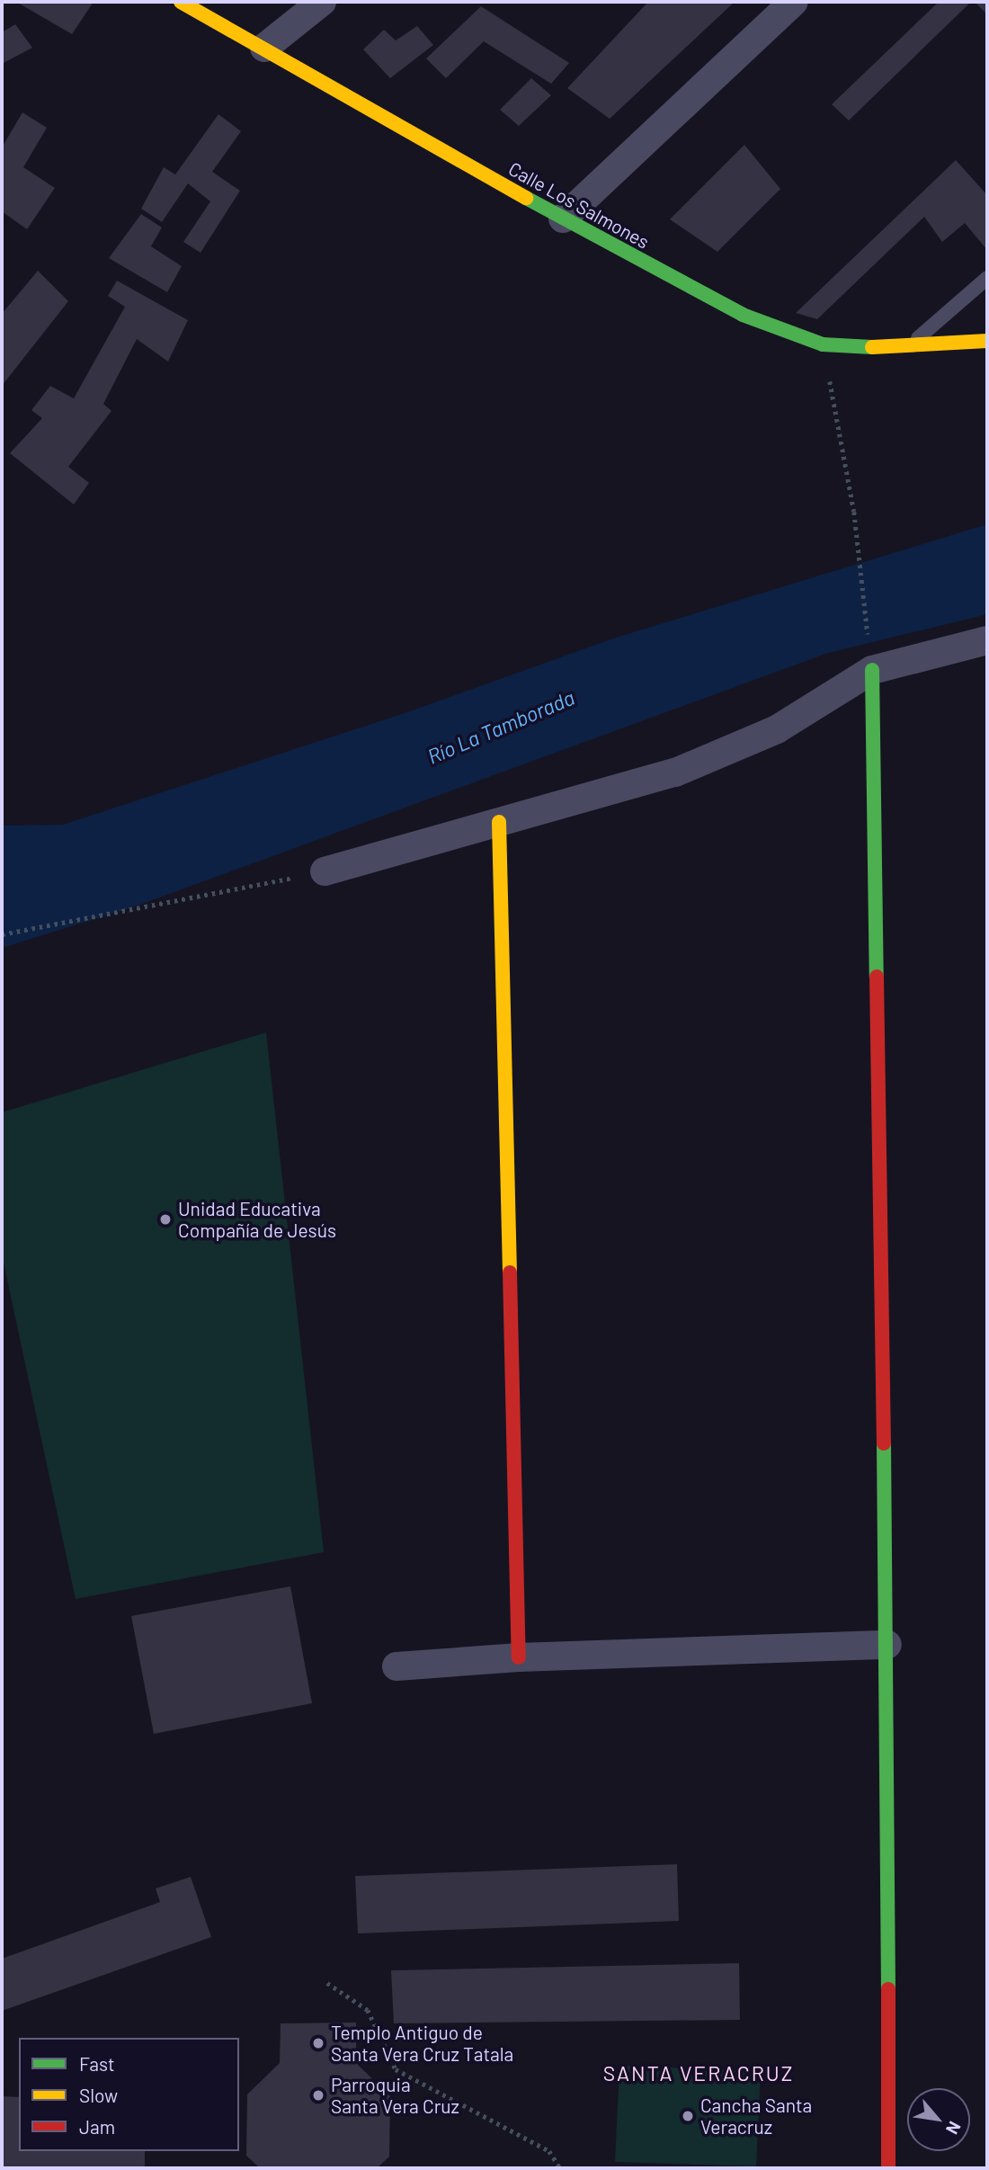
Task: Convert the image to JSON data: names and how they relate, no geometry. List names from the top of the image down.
{
  "streets": {
    "street": ["Calle Los Salmones"]
  },
  "districts": ["SANTA VERACRUZ"],
  "water": ["Río La Tamborada"],
  "places": [
    "Unidad Educativa Compañía de Jesús",
    "Templo Antiguo de Santa Vera Cruz Tatala",
    "Parroquia Santa Vera Cruz",
    "Cancha Santa Veracruz"
  ],
  "legend": ["Fast", "Slow", "Jam"],
  "north": "bottom right"
}
